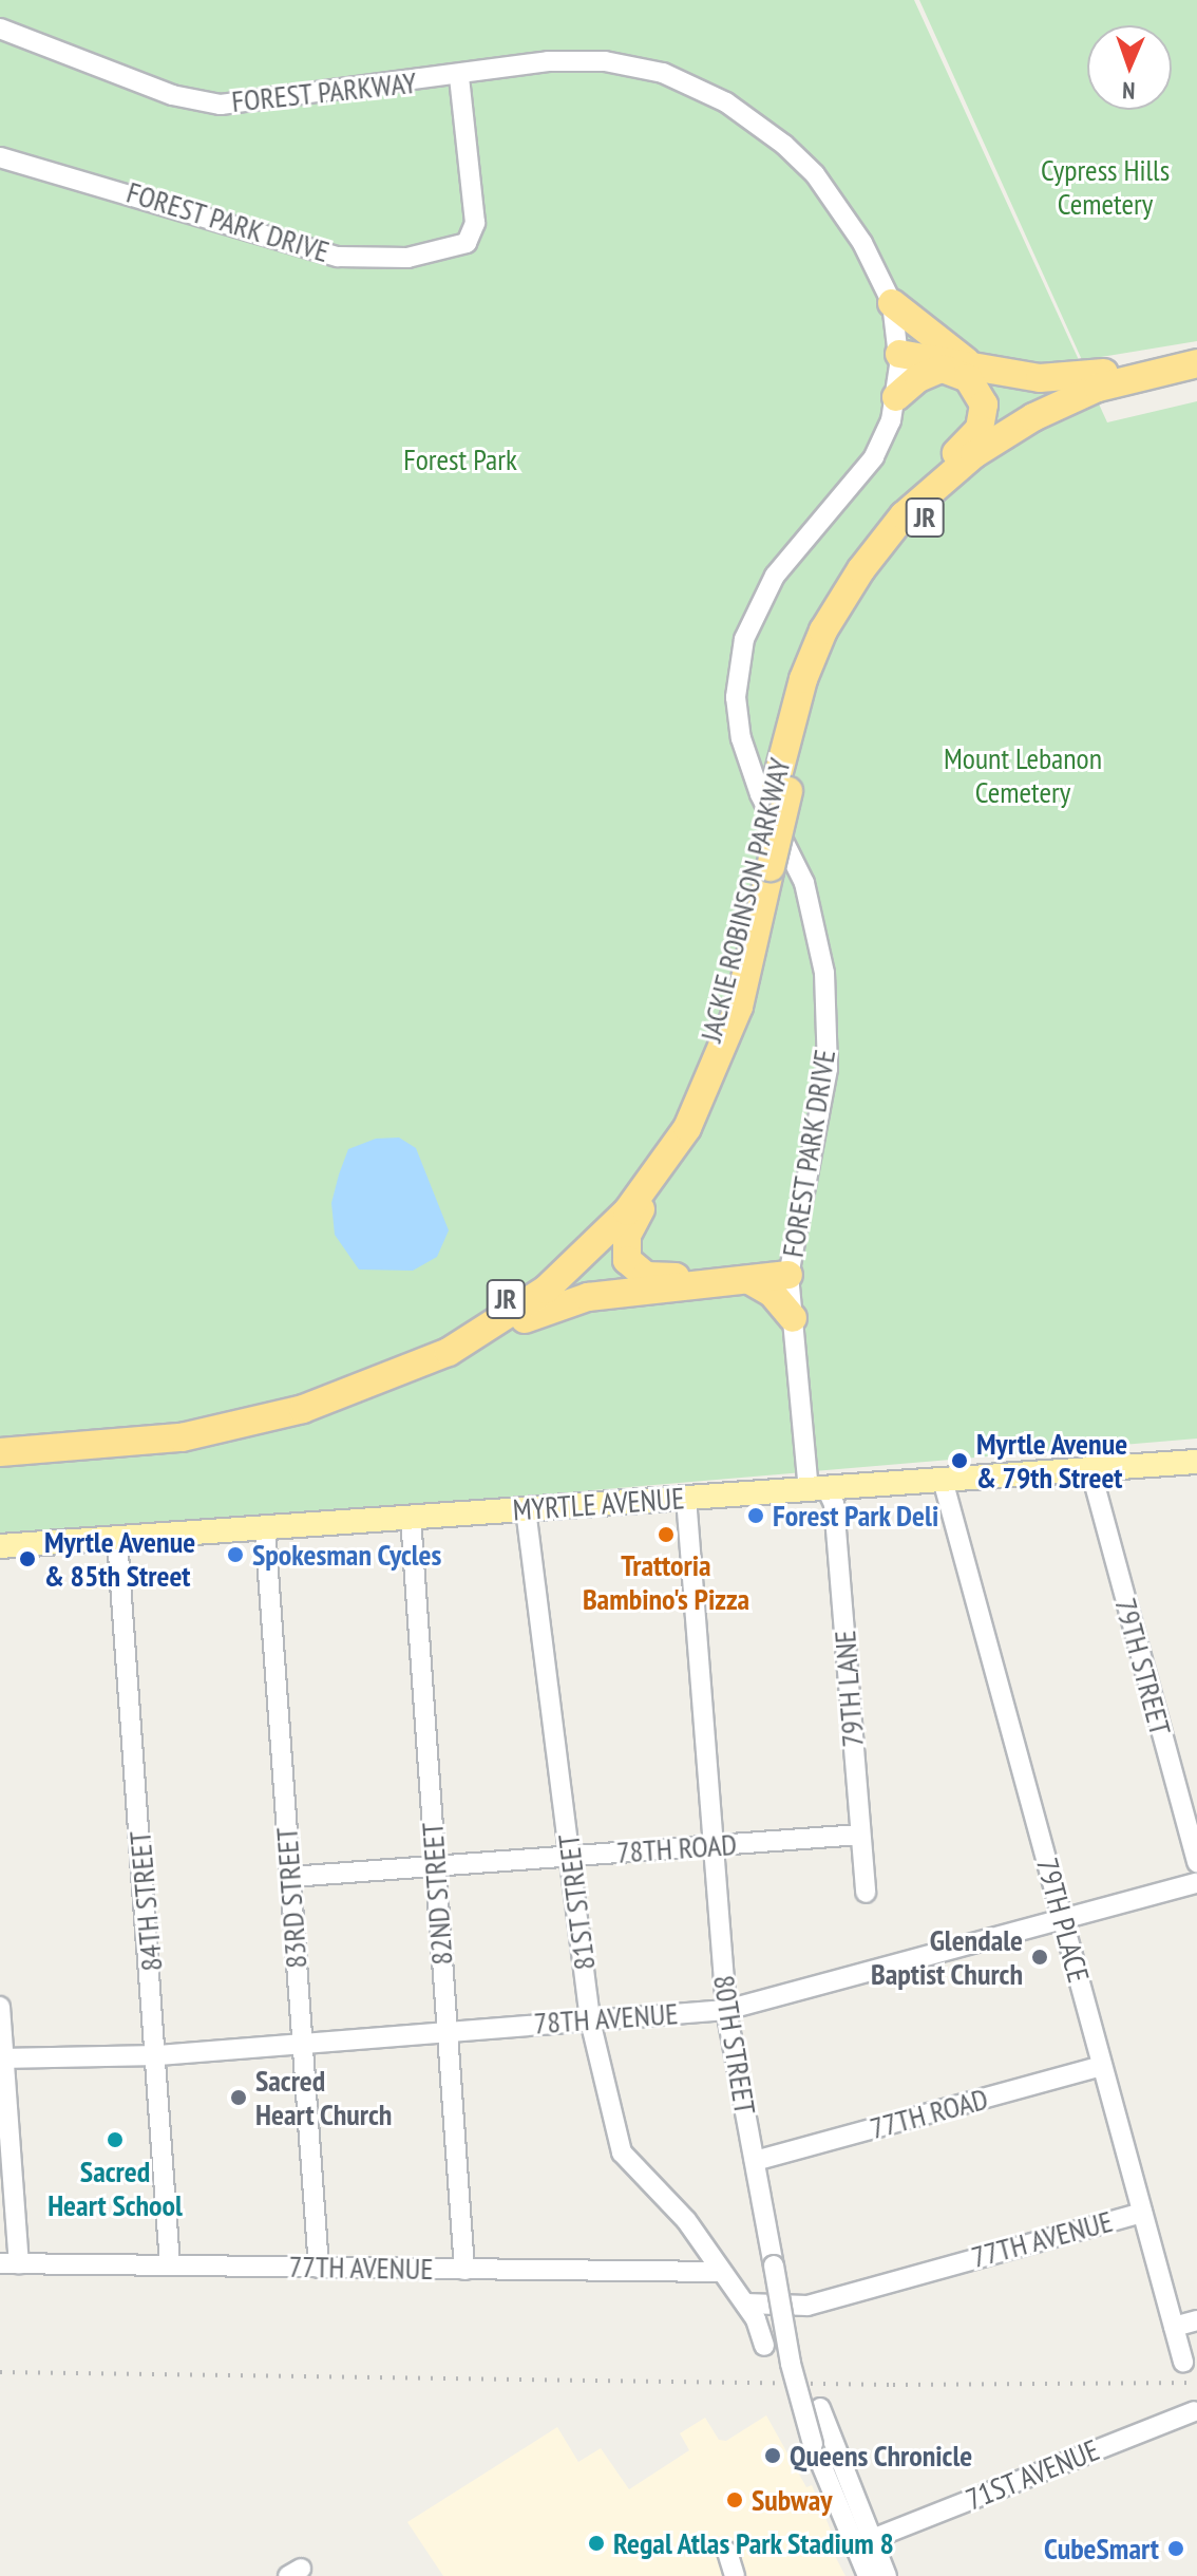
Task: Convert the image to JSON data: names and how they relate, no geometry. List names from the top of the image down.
{
  "streets": {
    "highway": ["JR", "JACKIE ROBINSON PARKWAY"],
    "main road": ["MYRTLE AVENUE"],
    "street": [
      "FOREST PARKWAY",
      "FOREST PARK DRIVE",
      "79TH STREET",
      "79TH LANE",
      "78TH ROAD",
      "82ND STREET",
      "83RD STREET",
      "84TH STREET",
      "81ST STREET",
      "79TH PLACE",
      "78TH AVENUE",
      "80TH STREET",
      "77TH ROAD",
      "77TH AVENUE",
      "71ST AVENUE"
    ]
  },
  "crossings": [
    ["FOREST PARKWAY", "FOREST PARK DRIVE"],
    ["FOREST PARK DRIVE", "MYRTLE AVENUE"],
    ["FOREST PARK DRIVE", "79TH LANE"],
    ["MYRTLE AVENUE", "79TH STREET"],
    ["MYRTLE AVENUE", "79TH LANE"],
    ["MYRTLE AVENUE", "82ND STREET"],
    ["MYRTLE AVENUE", "83RD STREET"],
    ["MYRTLE AVENUE", "84TH STREET"],
    ["MYRTLE AVENUE", "81ST STREET"],
    ["MYRTLE AVENUE", "79TH PLACE"],
    ["MYRTLE AVENUE", "80TH STREET"],
    ["79TH LANE", "78TH ROAD"],
    ["78TH ROAD", "82ND STREET"],
    ["78TH ROAD", "83RD STREET"],
    ["78TH ROAD", "81ST STREET"],
    ["78TH ROAD", "80TH STREET"],
    ["82ND STREET", "78TH AVENUE"],
    ["82ND STREET", "77TH AVENUE"],
    ["83RD STREET", "78TH AVENUE"],
    ["83RD STREET", "77TH AVENUE"],
    ["84TH STREET", "78TH AVENUE"],
    ["84TH STREET", "77TH AVENUE"],
    ["81ST STREET", "78TH AVENUE"],
    ["81ST STREET", "77TH AVENUE"],
    ["79TH PLACE", "78TH AVENUE"],
    ["79TH PLACE", "77TH ROAD"],
    ["79TH PLACE", "77TH AVENUE"],
    ["78TH AVENUE", "80TH STREET"],
    ["80TH STREET", "77TH ROAD"]
  ],
  "parks": ["Cypress Hills Cemetery", "Forest Park", "Mount Lebanon Cemetery"],
  "places": [
    "Myrtle Avenue & 79th Street",
    "Forest Park Deli",
    "Trattoria Bambino's Pizza",
    "Spokesman Cycles",
    "Myrtle Avenue & 85th Street",
    "Glendale Baptist Church",
    "Sacred Heart Church",
    "Sacred Heart School",
    "Queens Chronicle",
    "Subway",
    "Regal Atlas Park Stadium 8",
    "CubeSmart"
  ],
  "north": "bottom"
}
